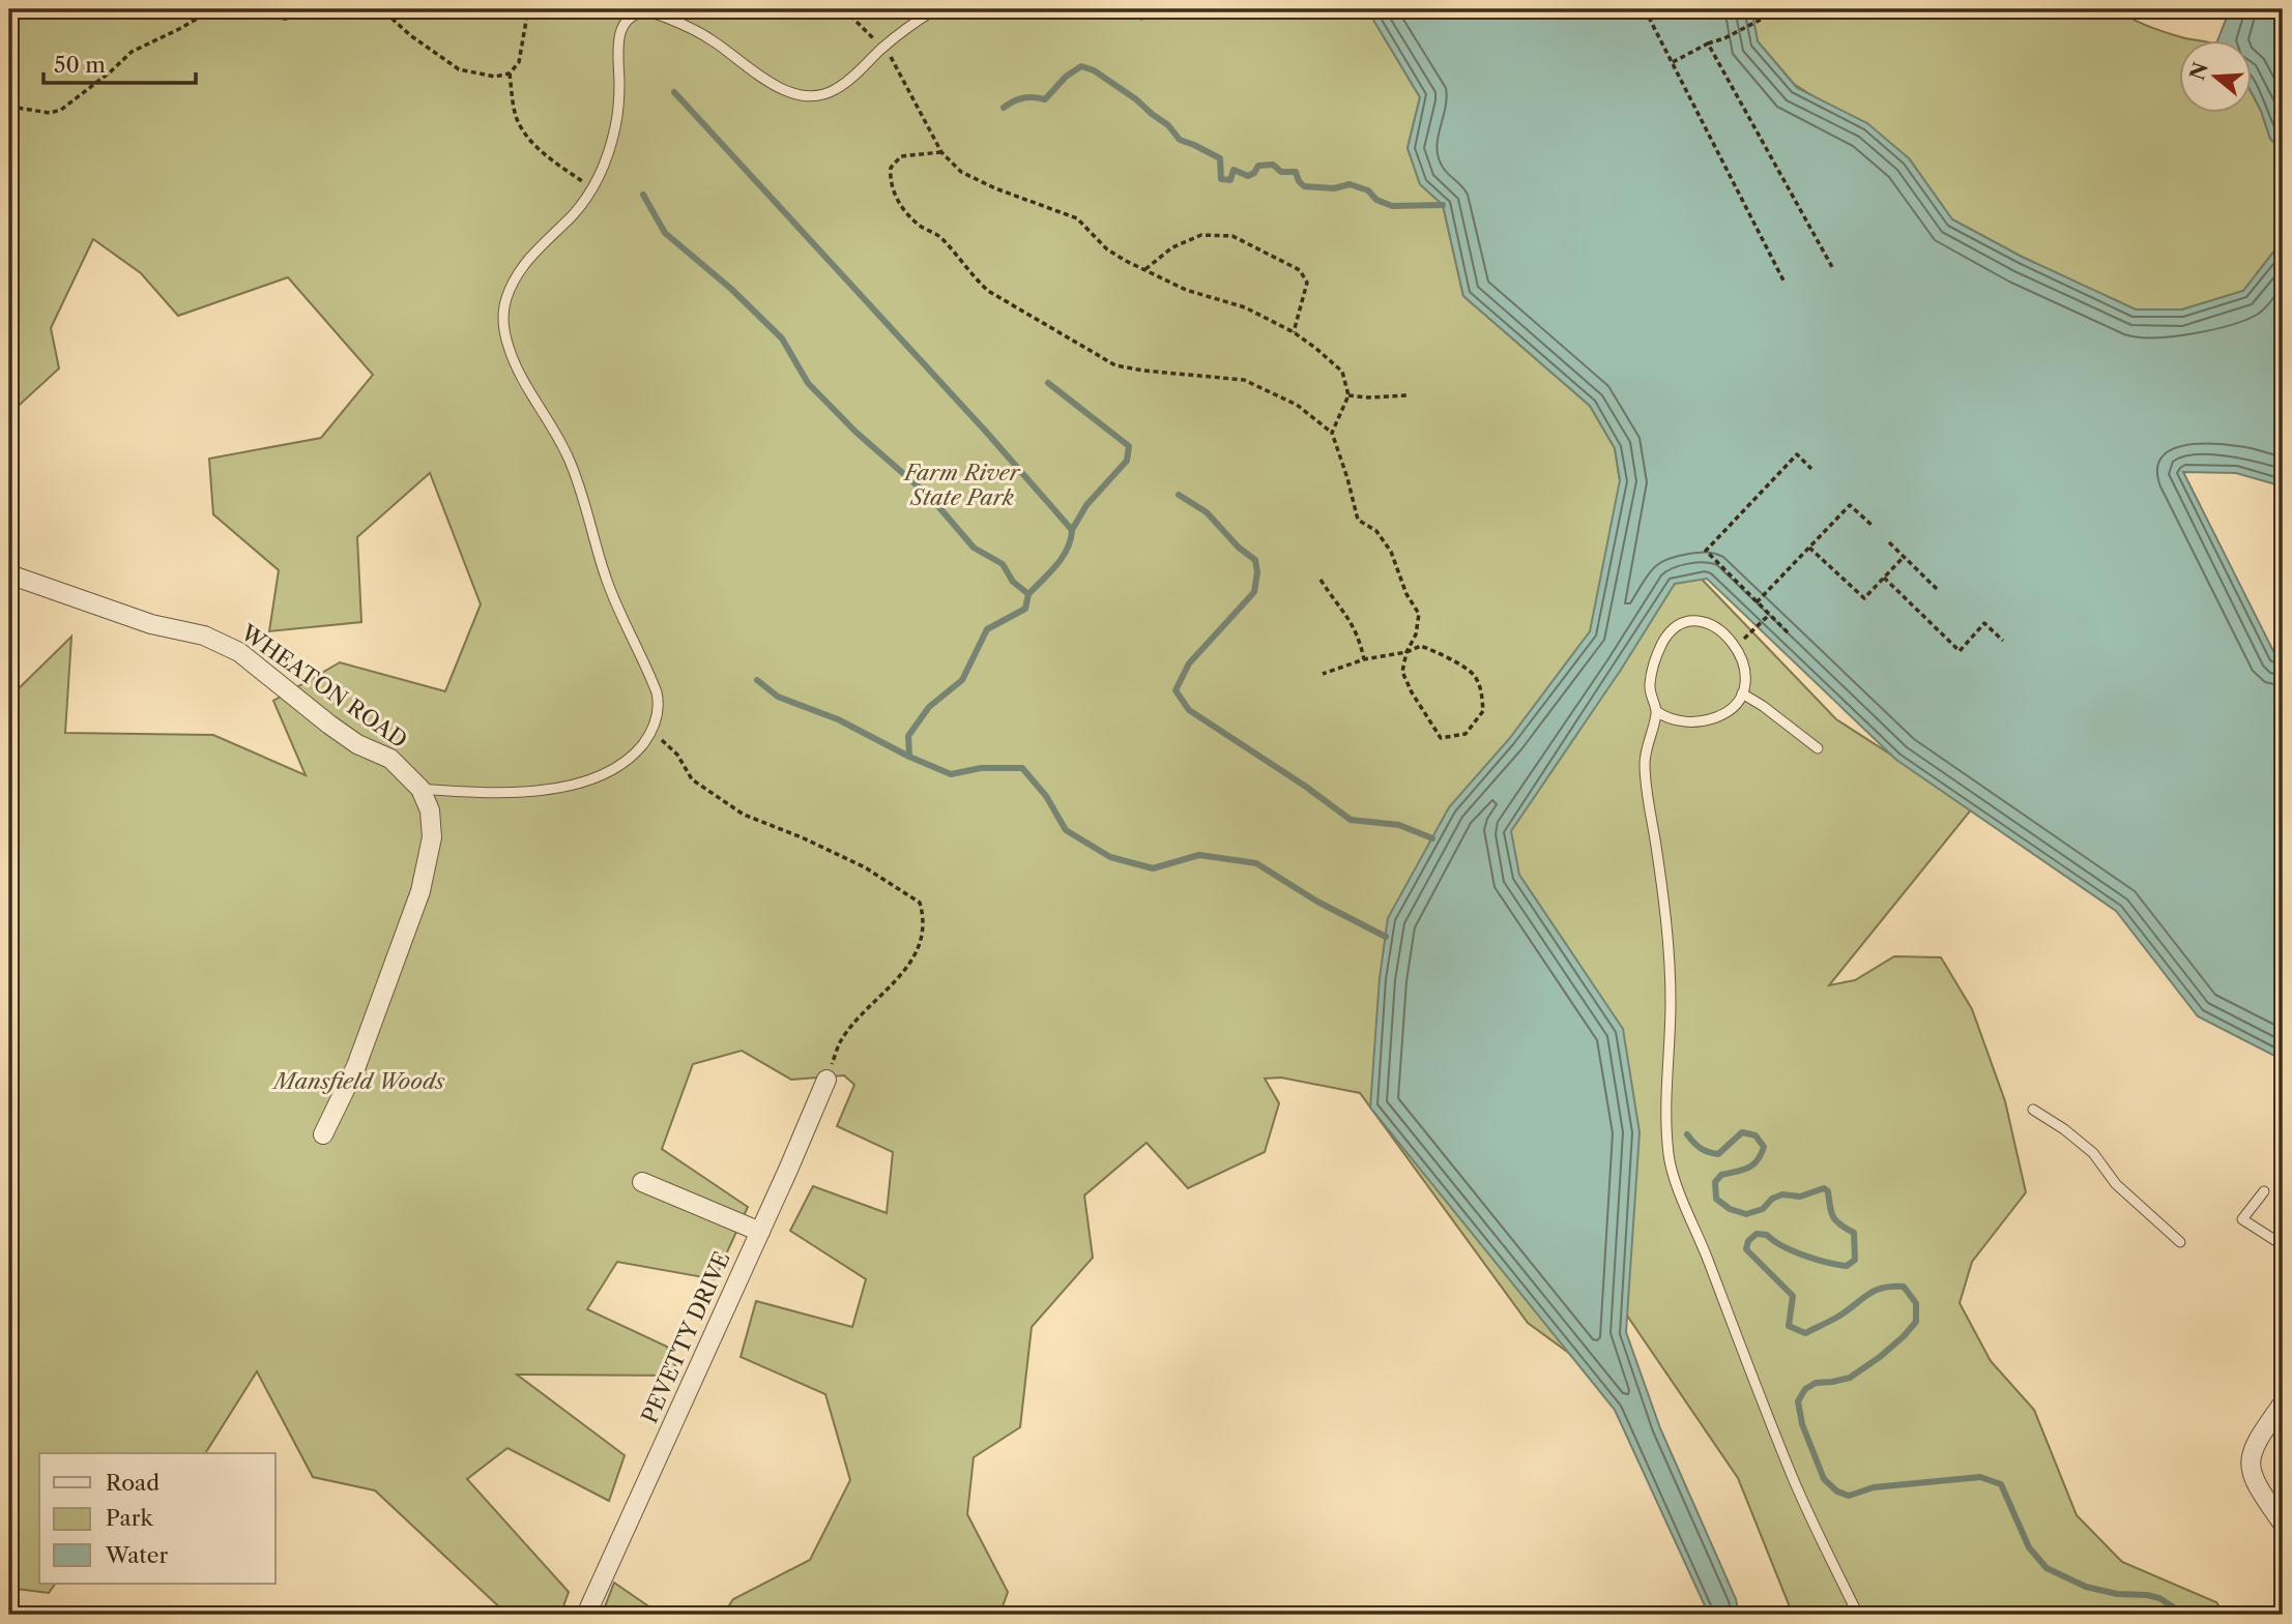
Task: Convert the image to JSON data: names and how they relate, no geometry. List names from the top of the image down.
{
  "streets": {
    "street": ["WHEATON ROAD", "PEVETTY DRIVE"]
  },
  "parks": ["Farm River State Park", "Mansfield Woods"],
  "legend": ["Road", "Park", "Water"],
  "scale_bar": "50 m",
  "north": "left"
}
